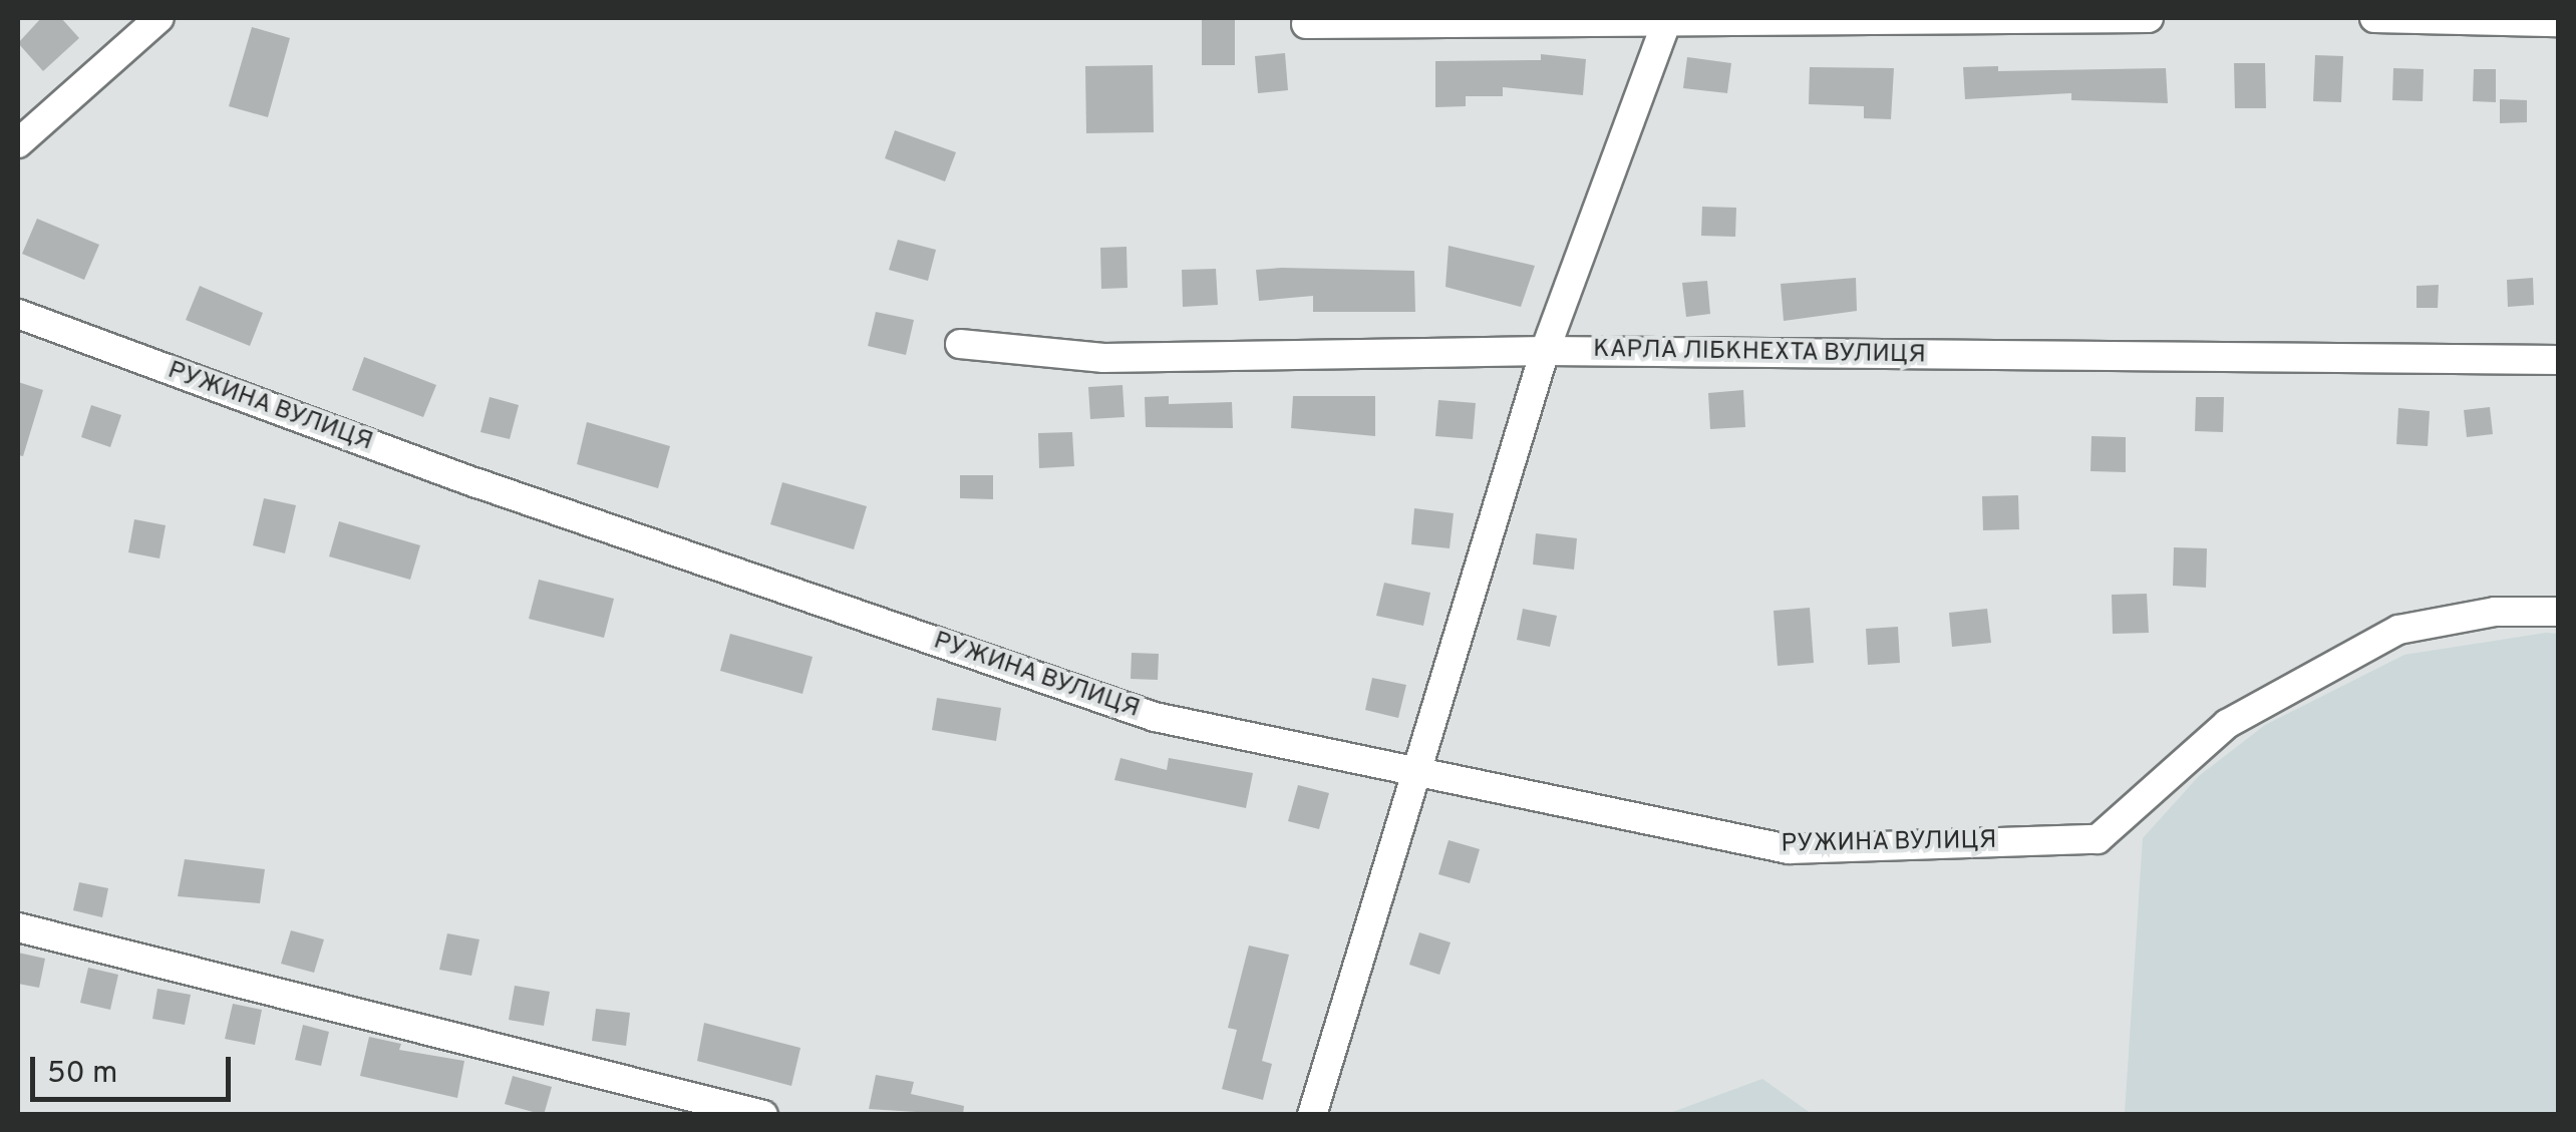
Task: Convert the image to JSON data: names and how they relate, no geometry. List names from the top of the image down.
{
  "streets": {
    "street": ["КАРЛА ЛІБКНЕХТА ВУЛИЦЯ", "РУЖИНА ВУЛИЦЯ"]
  },
  "scale_bar": "50 m"
}
